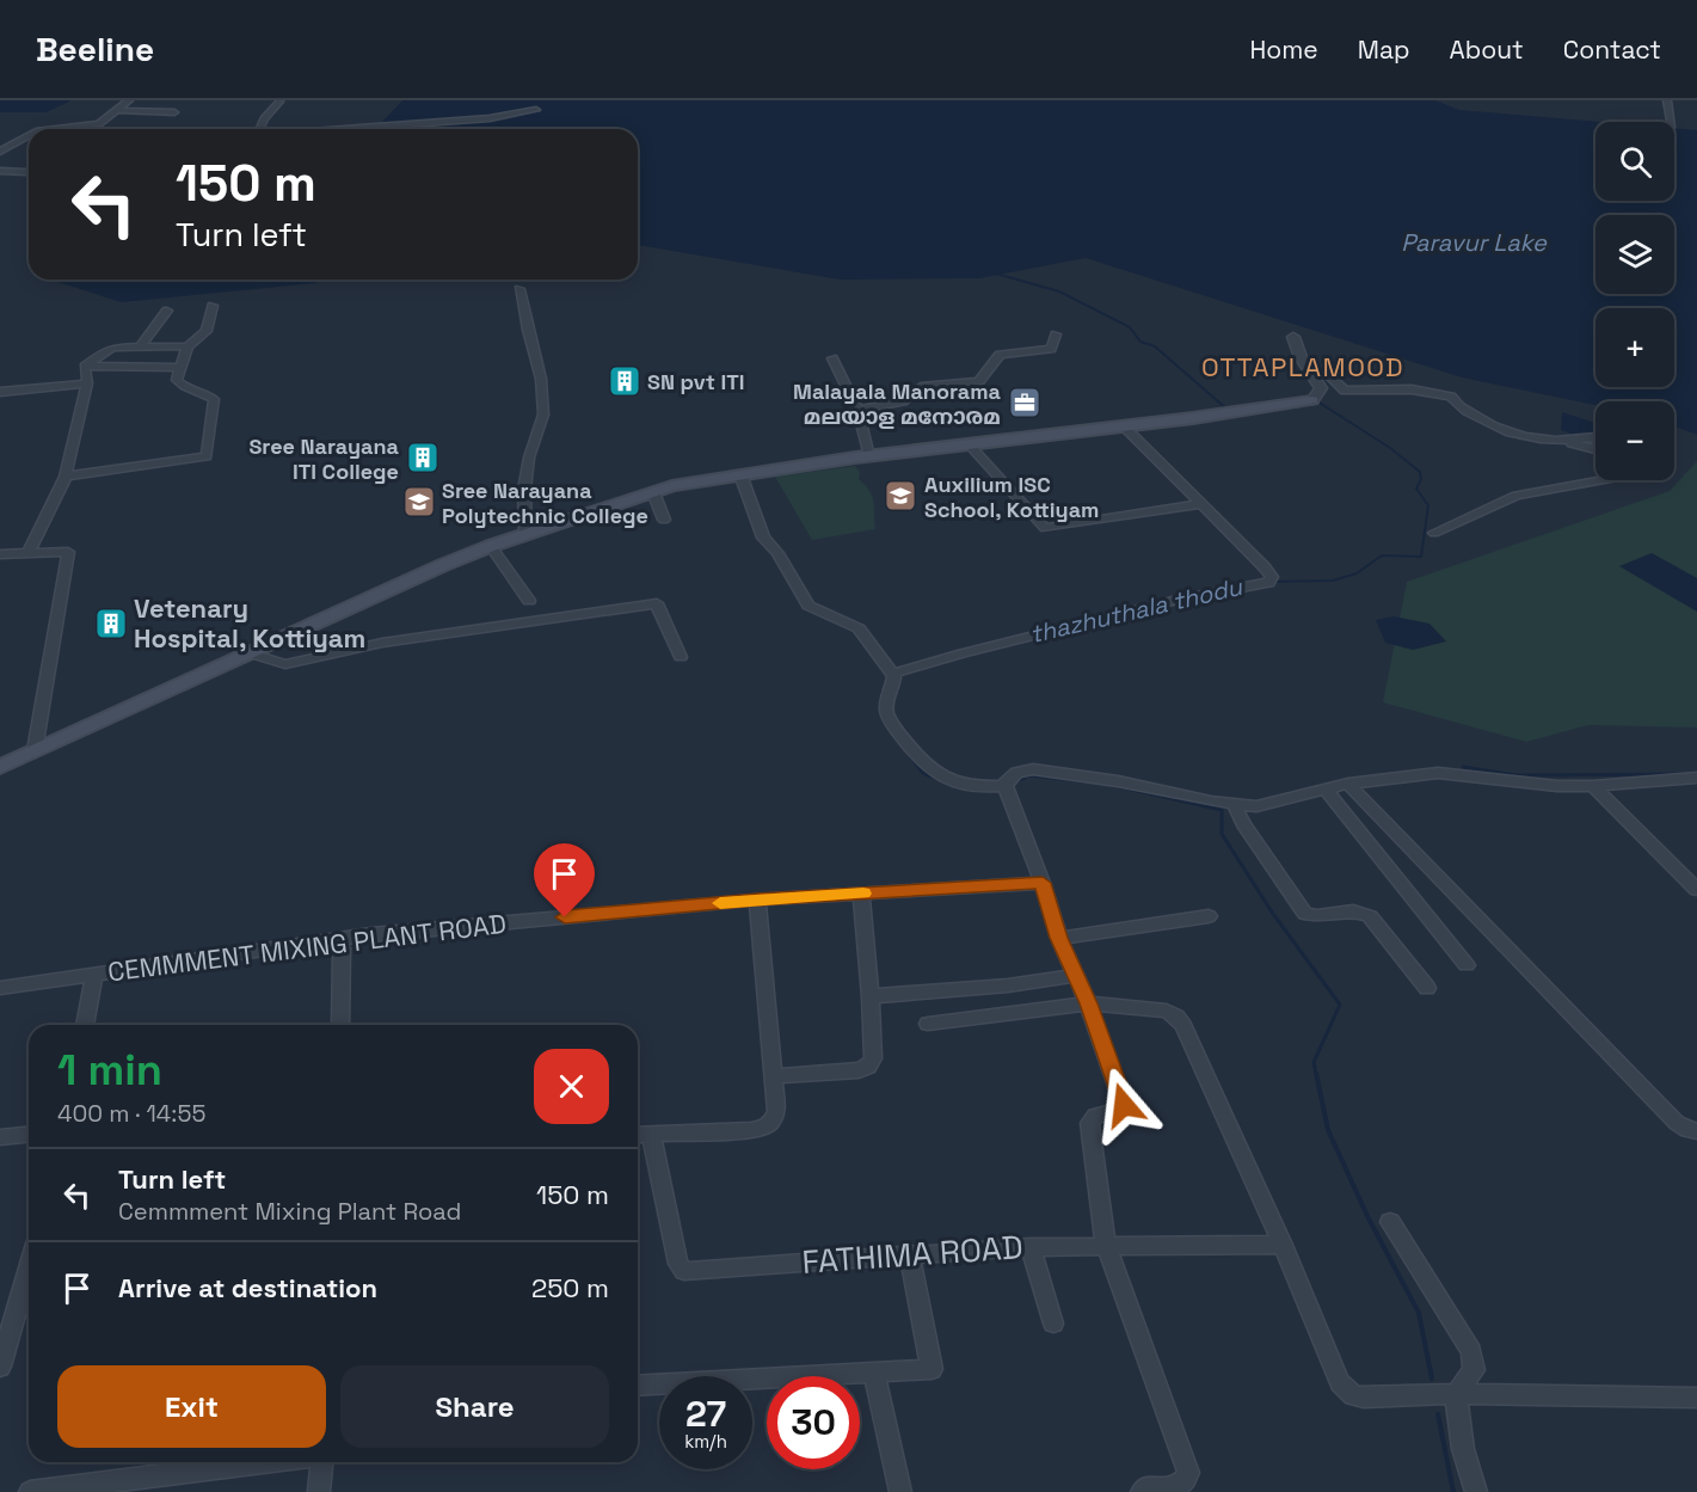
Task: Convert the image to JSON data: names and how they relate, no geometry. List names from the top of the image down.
{
  "streets": {
    "street": ["CEMMMENT MIXING PLANT ROAD", "FATHIMA ROAD"]
  },
  "districts": ["OTTAPLAMOOD"],
  "water": ["Paravur Lake", "thazhuthala thodu"],
  "places": {
    "building": ["SN pvt ITI", "Sree Narayana ITI College", "Vetenary Hospital, Kottiyam"],
    "office": ["Malayala Manorama മലയാള മനോരമ"],
    "school or university": ["Auxilium ISC School, Kottiyam", "Sree Narayana Polytechnic College"]
  },
  "page": {
    "header": "Beeline",
    "nav": [
      "Home",
      "Map",
      "About",
      "Contact"
    ],
    "map_buttons": ["+", "−"],
    "turn": ["150 m", "Turn left"],
    "heading": ["1 min", "400 m · 14:55"],
    "list": [
      {
        "name": "Turn left",
        "note": "Cemmment Mixing Plant Road",
        "value": "150 m"
      },
      {
        "name": "Arrive at destination",
        "value": "250 m"
      }
    ],
    "buttons": ["Exit", "Share"],
    "speed": "27 km/h",
    "limit": "30"
  }
}
